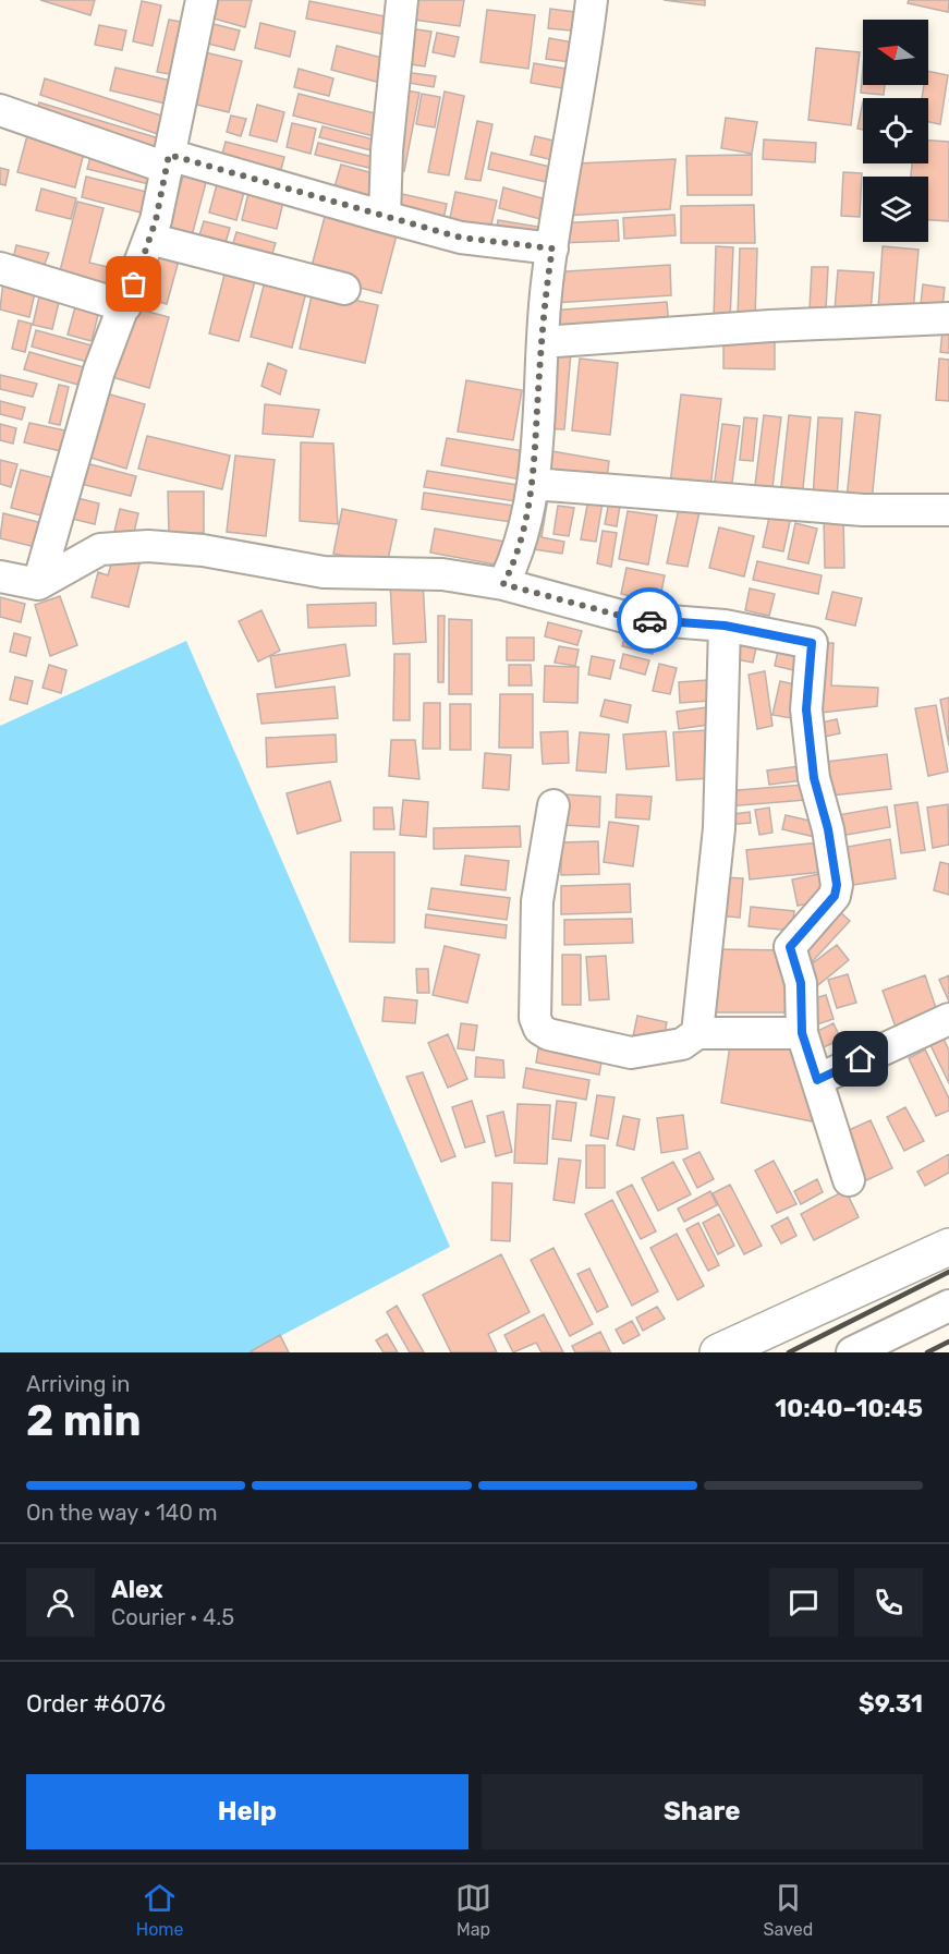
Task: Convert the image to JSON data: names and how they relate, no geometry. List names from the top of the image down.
{
  "north": "left",
  "page": {
    "heading": ["2 min", "Arriving in", "10:40–10:45"],
    "panel": [
      "Alex",
      "Courier · 4.5",
      "Order #6076",
      "$9.31"
    ],
    "bar": "On the way · 140 m",
    "buttons": ["Help", "Share"],
    "tabs": ["Home", "Map", "Saved"]
  }
}
